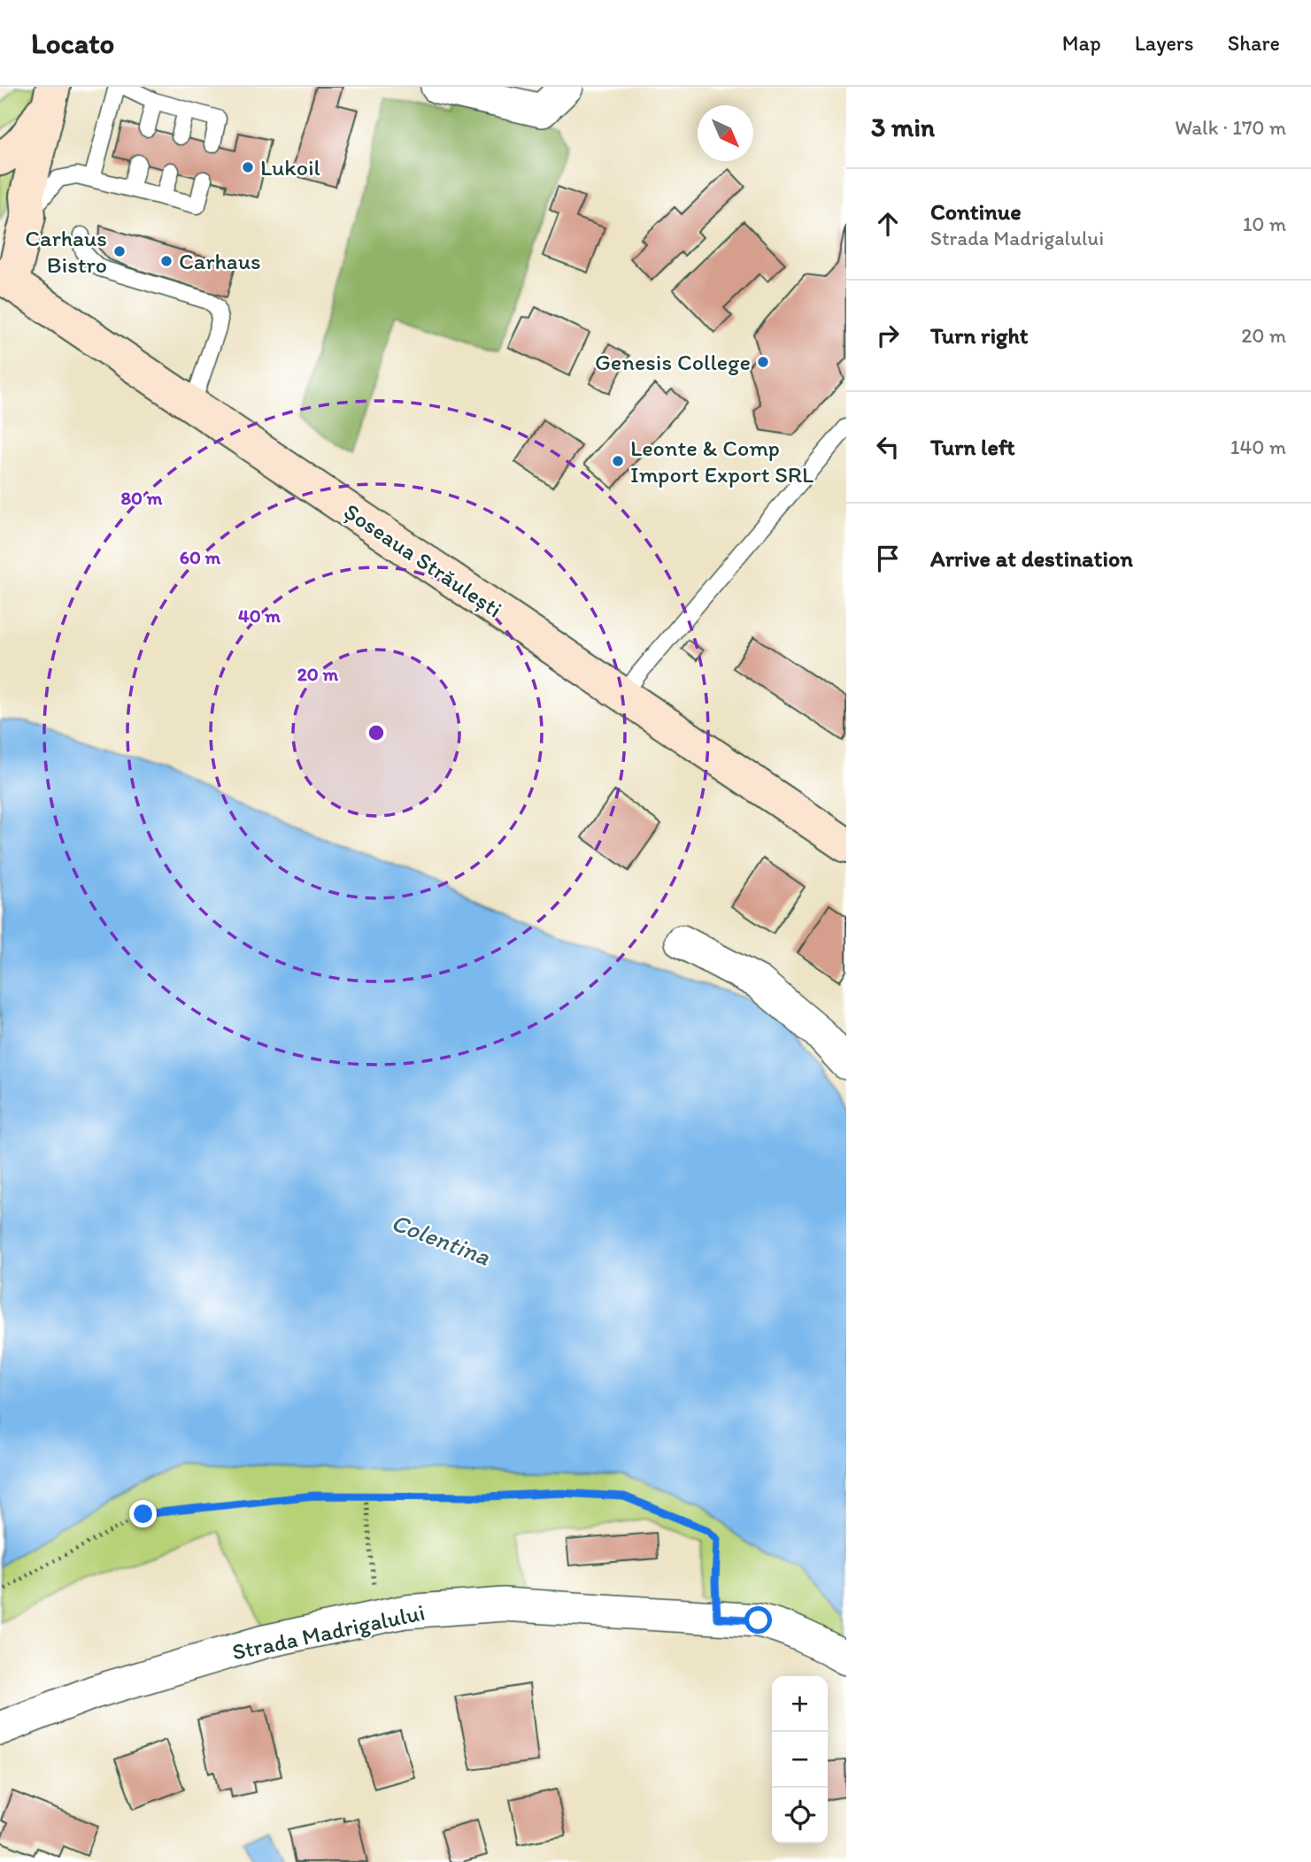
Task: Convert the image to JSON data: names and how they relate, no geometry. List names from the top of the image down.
{
  "streets": {
    "street": ["Șoseaua Străulești", "Strada Madrigalului"]
  },
  "water": ["Colentina"],
  "places": [
    "Lukoil",
    "Carhaus Bistro",
    "Carhaus",
    "Genesis College",
    "Leonte & Comp Import Export SRL"
  ],
  "north": "bottom right",
  "page": {
    "header": "Locato",
    "nav": ["Map", "Layers", "Share"],
    "heading": ["3 min", "Walk · 170 m"],
    "list": [
      ["Continue", "Strada Madrigalului", "10 m"],
      ["Turn right", "20 m"],
      ["Turn left", "140 m"],
      "Arrive at destination"
    ],
    "map_buttons": ["+", "−"]
  },
  "rings": [
    "80 m",
    "60 m",
    "40 m",
    "20 m"
  ]
}
